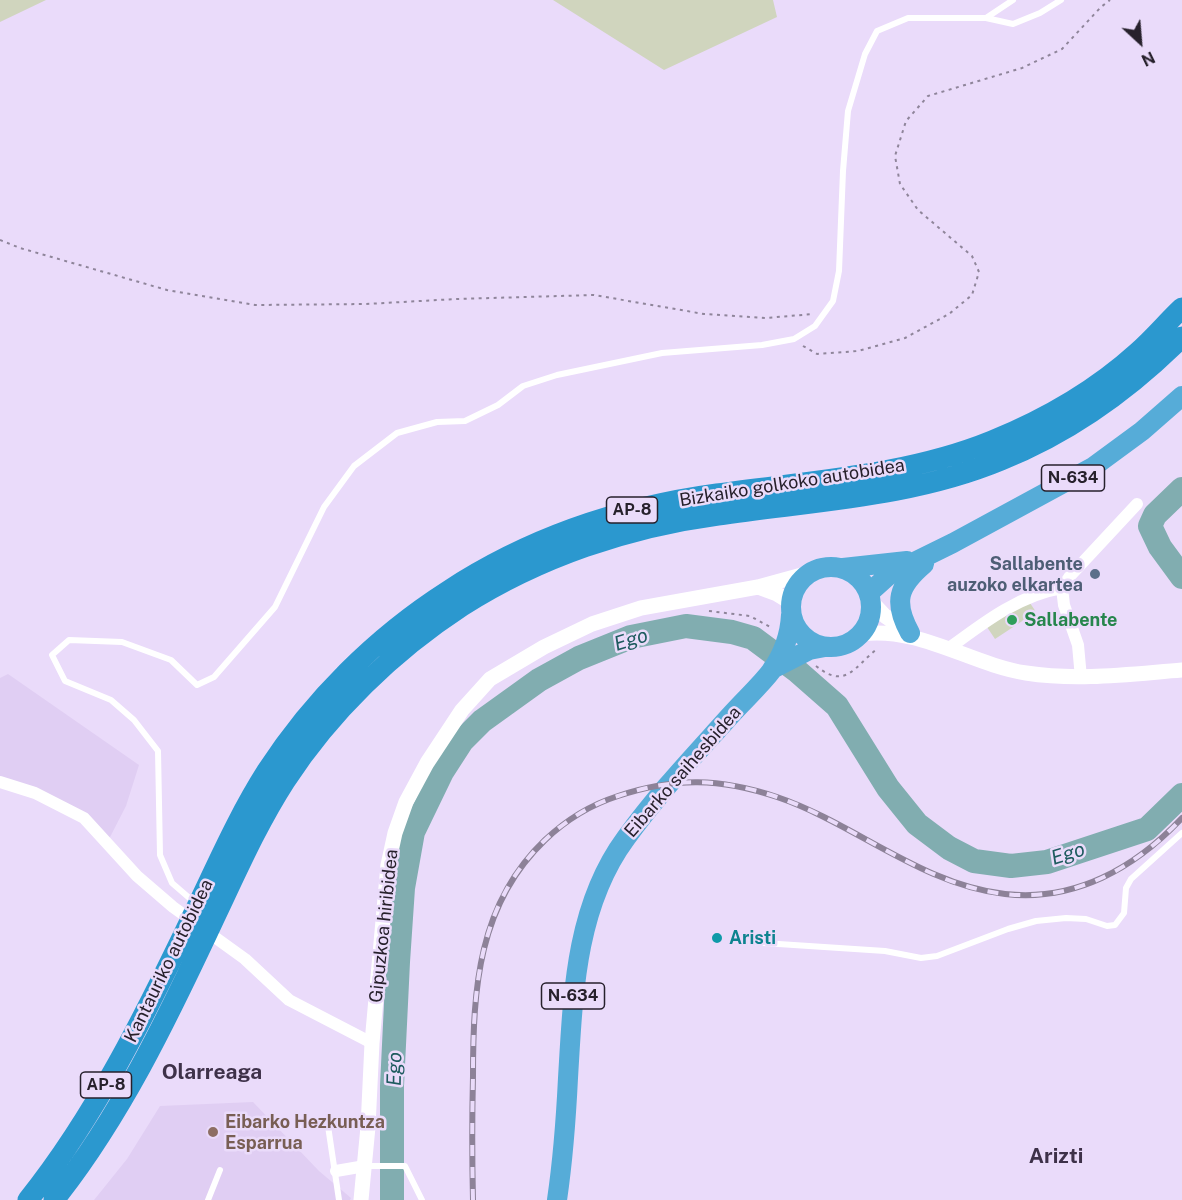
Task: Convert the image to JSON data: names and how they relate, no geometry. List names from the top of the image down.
{
  "streets": {
    "highway": [
      "N-634",
      "Bizkaiko golkoko autobidea",
      "AP-8",
      "Eibarko saihesbidea",
      "Kantauriko autobidea"
    ],
    "street": ["Gipuzkoa hiribidea"]
  },
  "crossings": [
    ["Bizkaiko golkoko autobidea", "AP-8"],
    ["Bizkaiko golkoko autobidea", "Kantauriko autobidea"],
    ["Eibarko saihesbidea", "Gipuzkoa hiribidea"]
  ],
  "districts": ["Olarreaga", "Arizti"],
  "water": ["Ego"],
  "places": [
    "Sallabente auzoko elkartea",
    "Sallabente",
    "Aristi",
    "Eibarko Hezkuntza Esparrua"
  ],
  "north": "bottom right"
}
